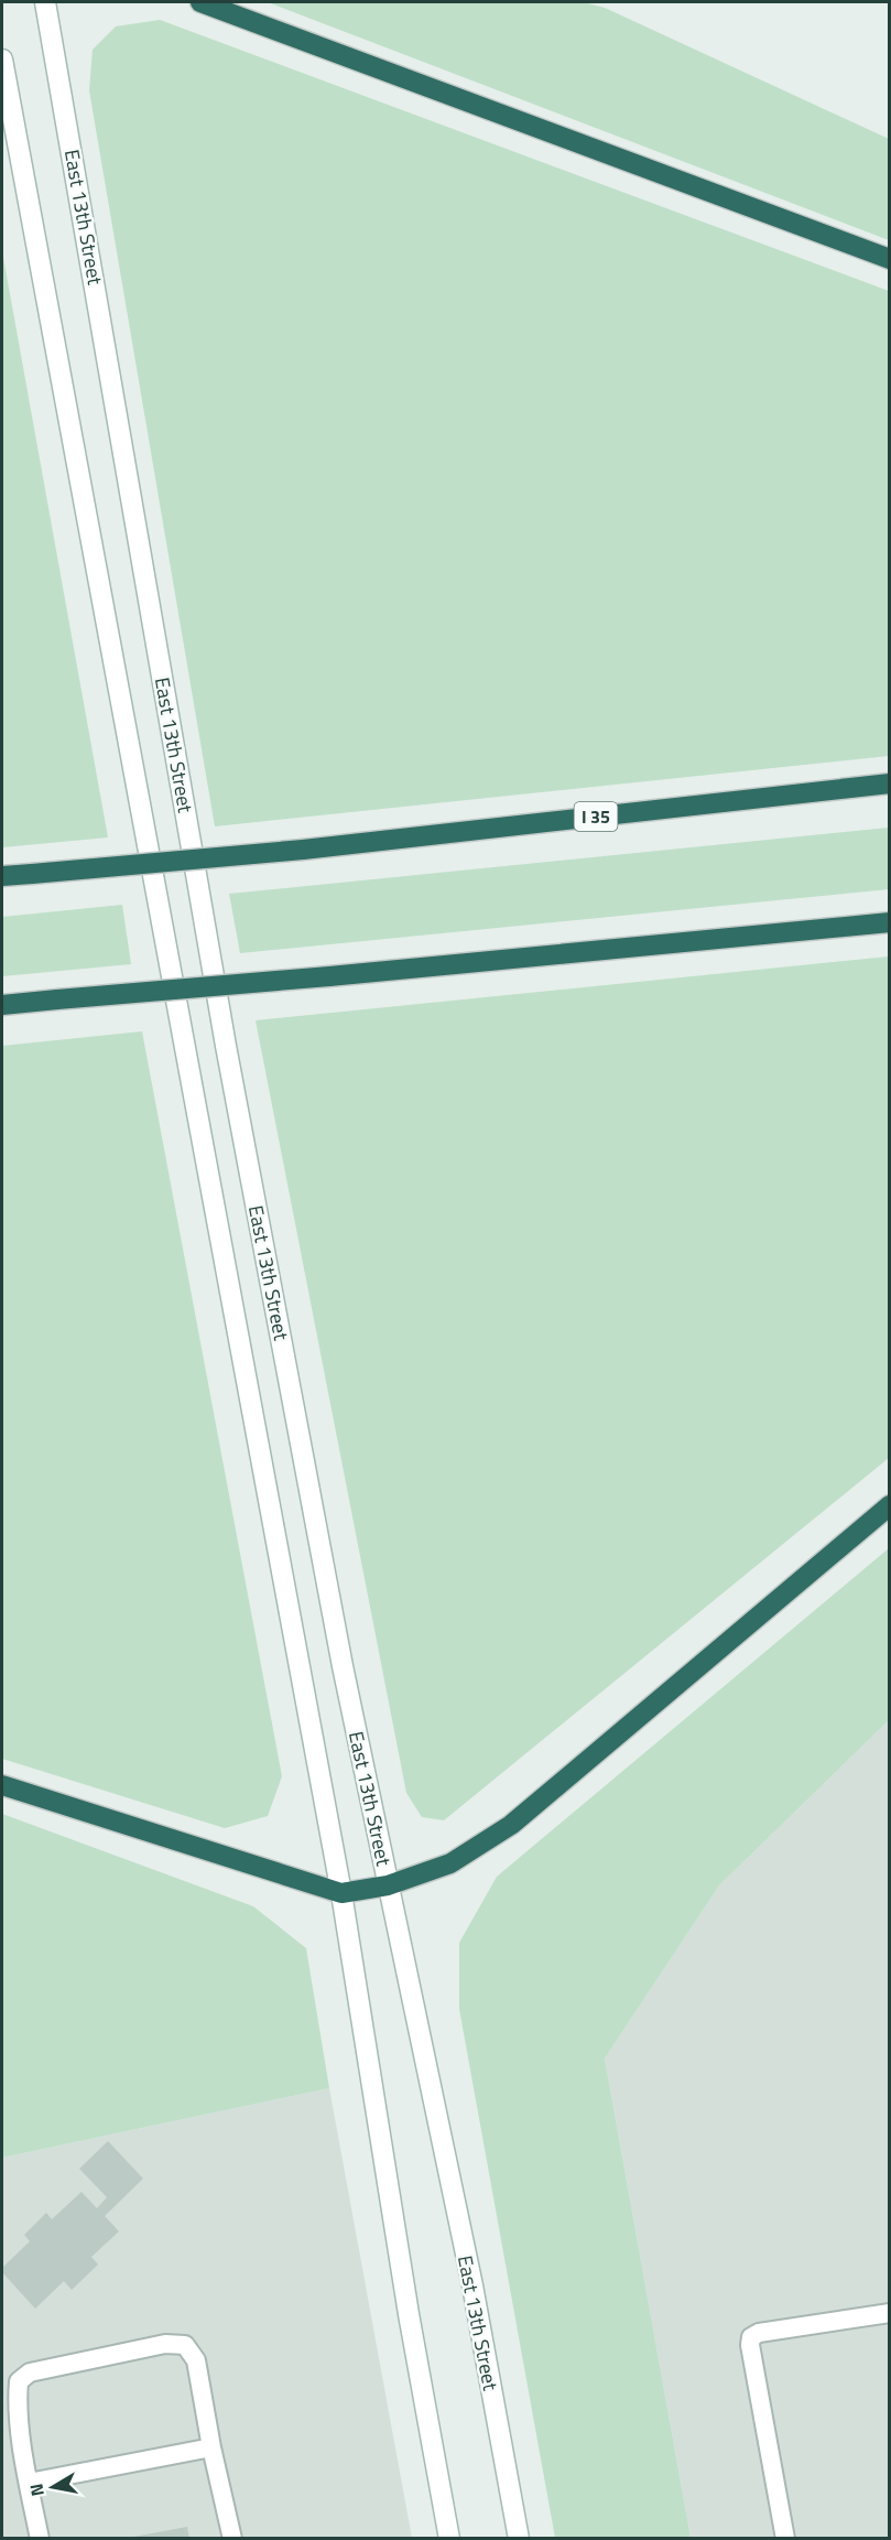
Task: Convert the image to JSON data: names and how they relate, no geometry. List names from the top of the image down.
{
  "streets": {
    "highway": ["I 35"],
    "main road": ["East 13th Street"]
  },
  "north": "left"
}
